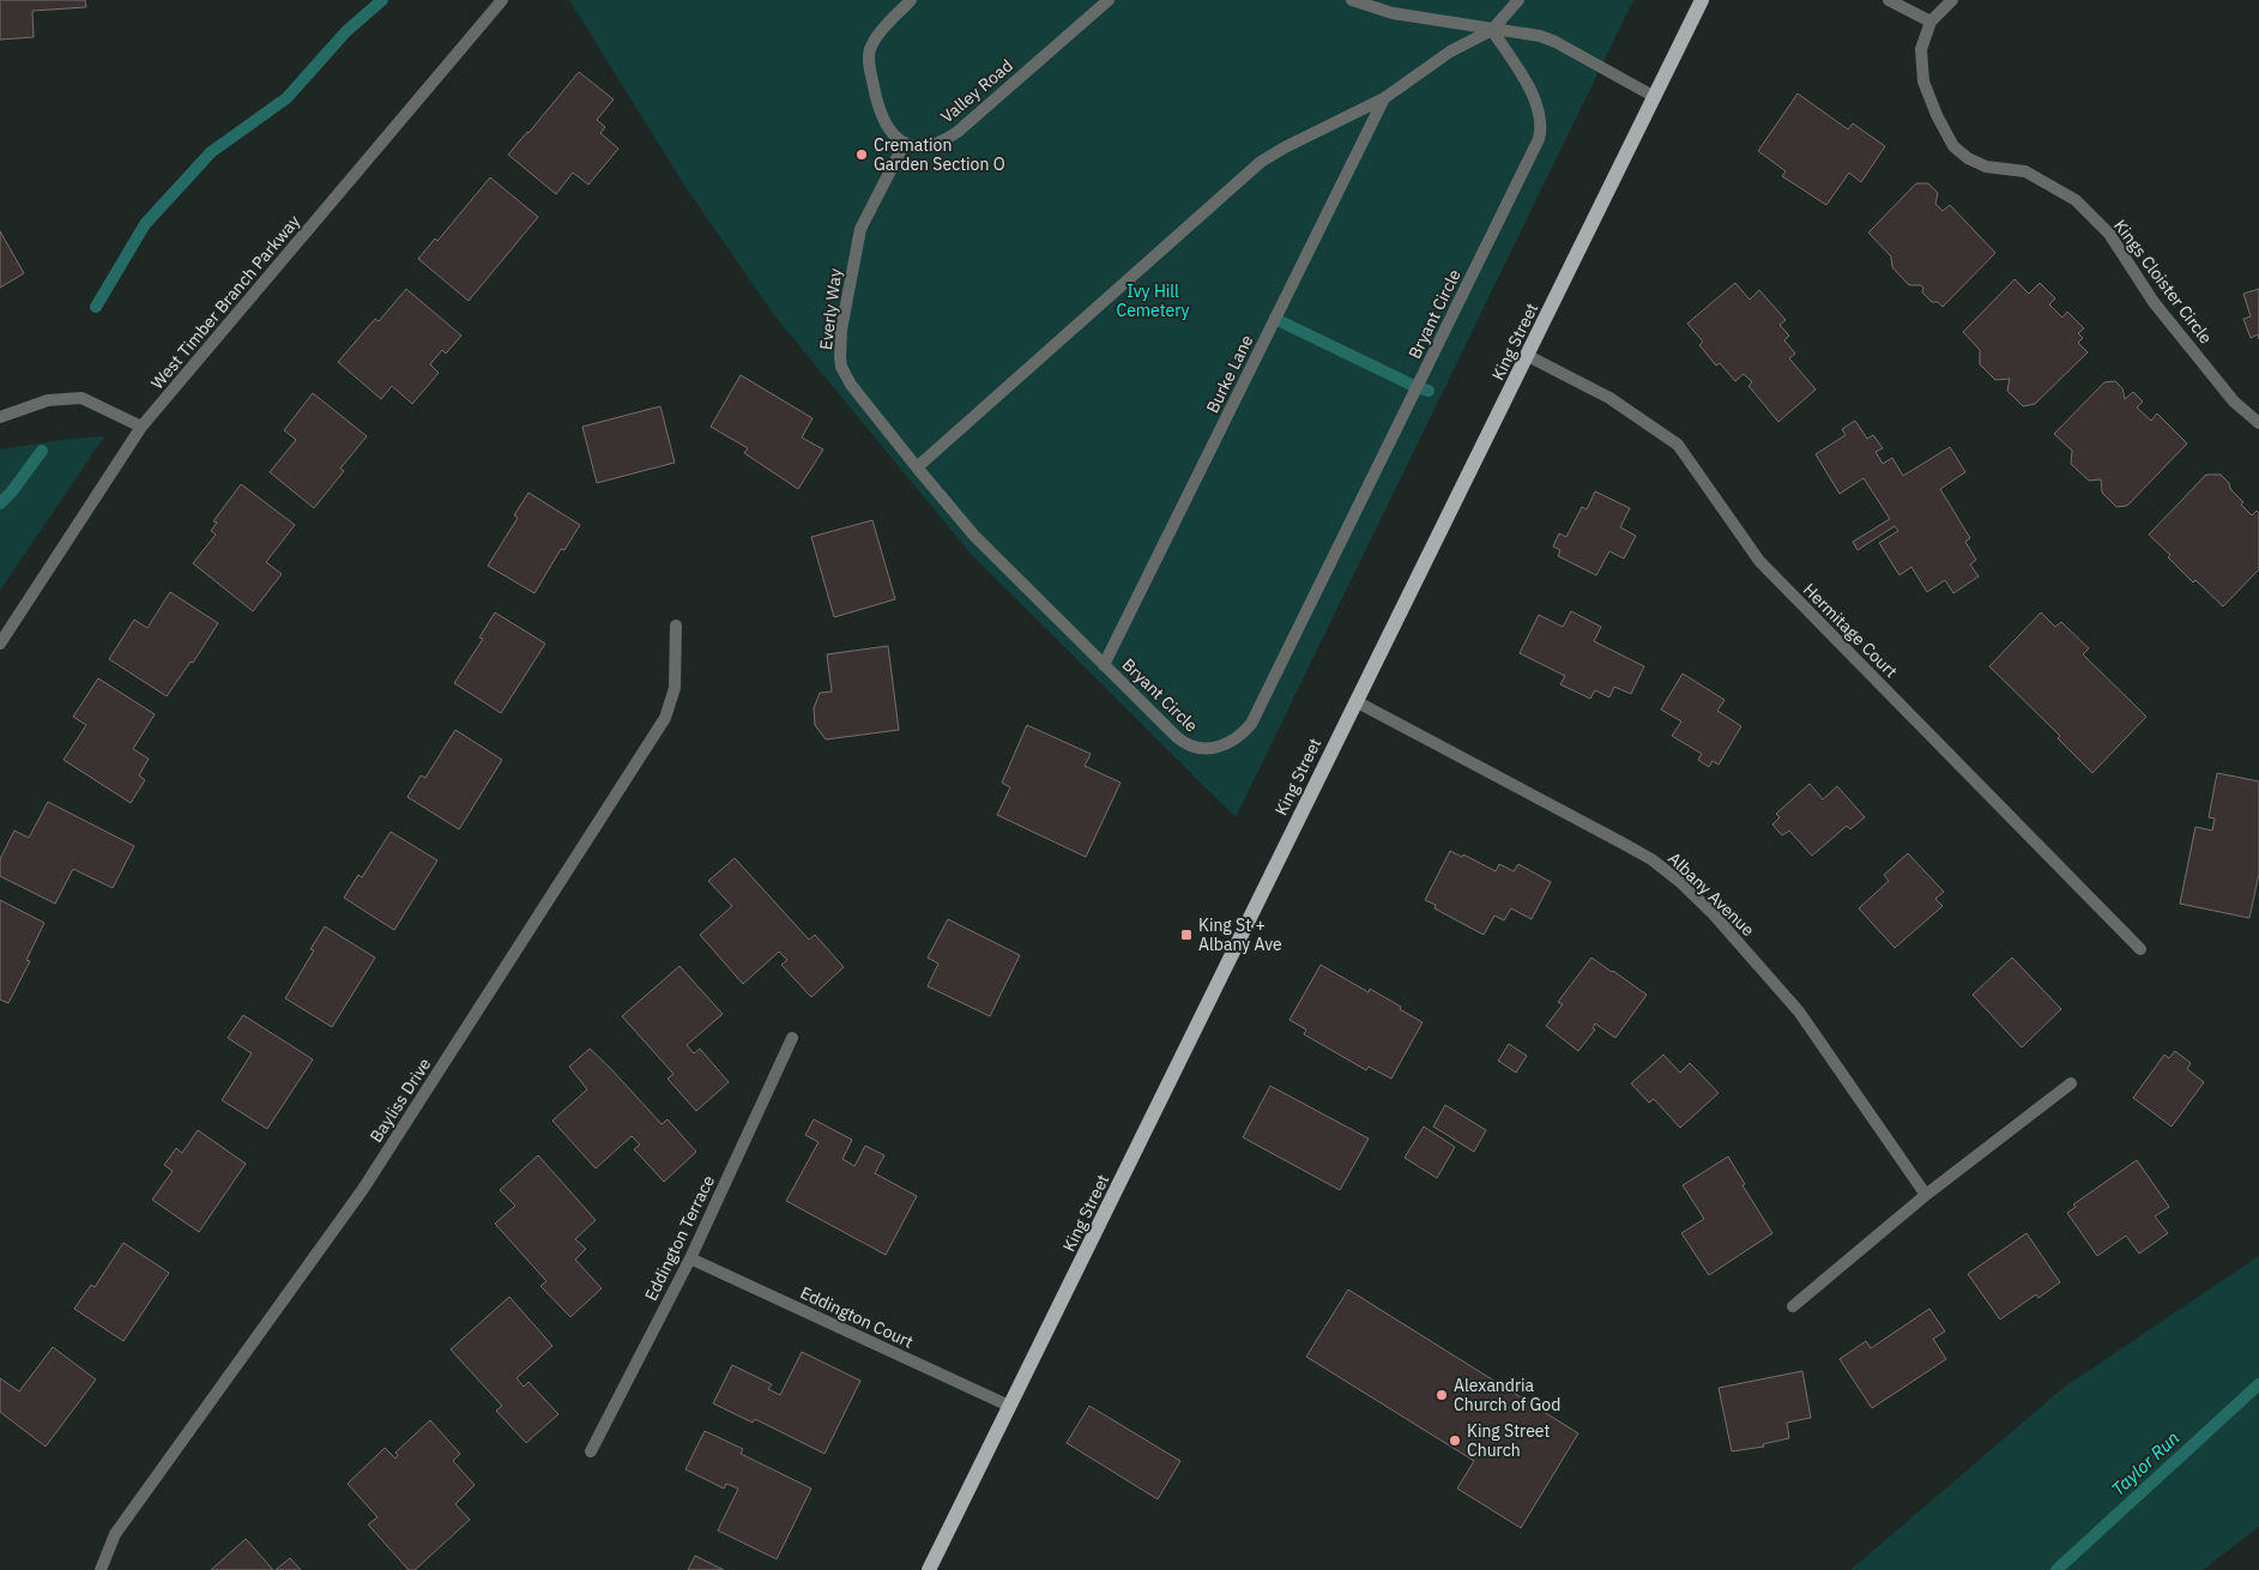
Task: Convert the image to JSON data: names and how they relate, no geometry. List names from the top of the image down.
{
  "streets": {
    "main road": ["King Street"],
    "street": [
      "Valley Road",
      "Kings Cloister Circle",
      "West Timber Branch Parkway",
      "Everly Way",
      "Bryant Circle",
      "Burke Lane",
      "Hermitage Court",
      "Albany Avenue",
      "Bayliss Drive",
      "Eddington Terrace",
      "Eddington Court"
    ]
  },
  "crossings": [
    ["Valley Road", "Everly Way"],
    ["Everly Way", "Bryant Circle"],
    ["Bryant Circle", "Burke Lane"],
    ["King Street", "Hermitage Court"],
    ["King Street", "Albany Avenue"],
    ["King Street", "Eddington Court"],
    ["Eddington Terrace", "Eddington Court"]
  ],
  "water": ["Taylor Run"],
  "parks": ["Ivy Hill Cemetery"],
  "places": {
    "other": ["Cremation Garden Section O", "Alexandria Church of God", "King Street Church"],
    "transit": ["King St + Albany Ave"]
  }
}
